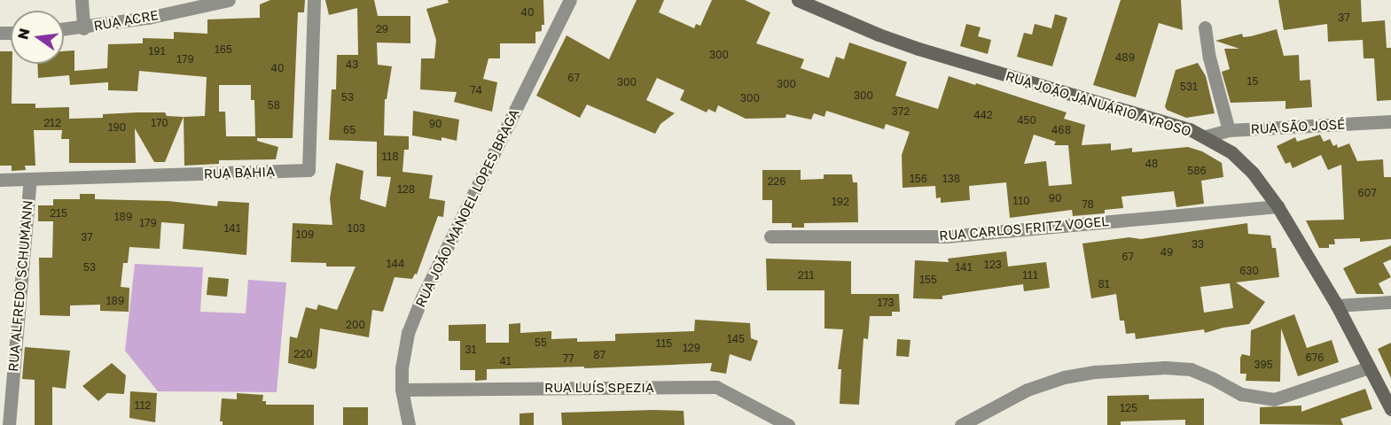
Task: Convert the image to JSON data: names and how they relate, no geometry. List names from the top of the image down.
{
  "streets": {
    "main road": ["RUA JOÃO JANUÁRIO AYROSO"],
    "street": [
      "RUA ACRE",
      "RUA SÃO JOSÉ",
      "RUA BAHIA",
      "RUA JOÃO MANOEL LOPES BRAGA",
      "RUA CARLOS FRITZ VOGEL",
      "RUA ALFREDO SCHUMANN",
      "RUA LUÍS SPEZIA"
    ]
  },
  "crossings": [
    ["RUA JOÃO JANUÁRIO AYROSO", "RUA SÃO JOSÉ"],
    ["RUA JOÃO JANUÁRIO AYROSO", "RUA CARLOS FRITZ VOGEL"],
    ["RUA BAHIA", "RUA ALFREDO SCHUMANN"],
    ["RUA JOÃO MANOEL LOPES BRAGA", "RUA LUÍS SPEZIA"]
  ],
  "house_numbers": [
    "40",
    "37",
    "29",
    "165",
    "191",
    "300",
    "489",
    "179",
    "43",
    "40",
    "67",
    "15",
    "300",
    "300",
    "531",
    "74",
    "300",
    "53",
    "300",
    "58",
    "372",
    "442",
    "450",
    "212",
    "170",
    "90",
    "190",
    "65",
    "468",
    "118",
    "48",
    "586",
    "156",
    "138",
    "226",
    "128",
    "607",
    "90",
    "110",
    "192",
    "78",
    "215",
    "189",
    "179",
    "141",
    "103",
    "109",
    "37",
    "33",
    "49",
    "67",
    "144",
    "123",
    "53",
    "141",
    "630",
    "211",
    "111",
    "155",
    "81",
    "189",
    "173",
    "200",
    "145",
    "55",
    "115",
    "129",
    "31",
    "220",
    "87",
    "676",
    "77",
    "41",
    "395",
    "112",
    "125"
  ],
  "north": "left"
}
